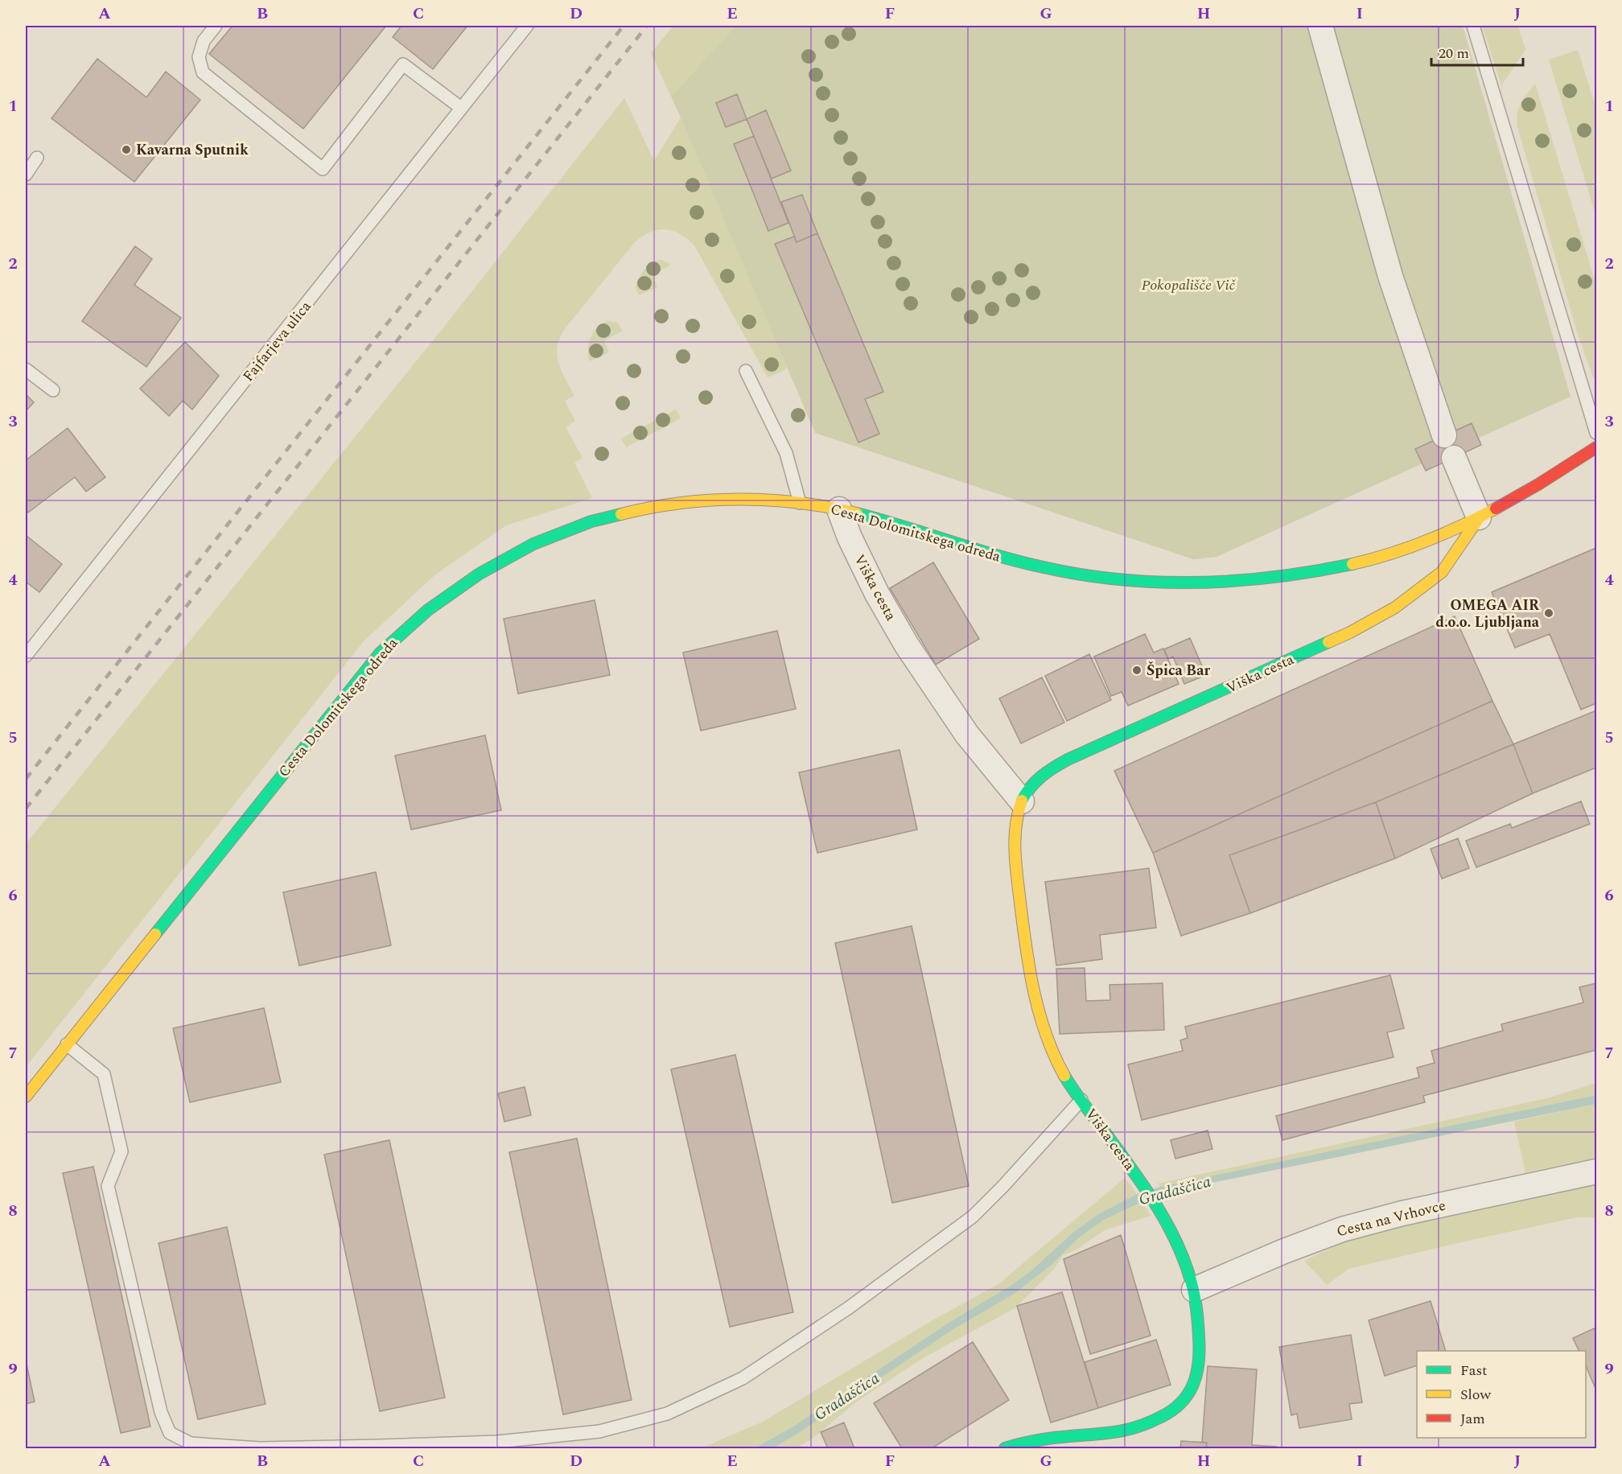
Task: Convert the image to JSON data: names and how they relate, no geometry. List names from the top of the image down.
{
  "streets": {
    "street": ["Cesta Dolomitskega odreda", "Viška cesta", "Cesta na Vrhovce"],
    "lane": ["Fajfarjeva ulica"]
  },
  "crossings": [
    ["Cesta Dolomitskega odreda", "Viška cesta"],
    ["Viška cesta", "Cesta na Vrhovce"]
  ],
  "water": ["Gradaščica"],
  "parks": ["Pokopališče Vič"],
  "places": ["Kavarna Sputnik", "OMEGA AIR d.o.o. Ljubljana", "Špica Bar"],
  "legend": ["Fast", "Slow", "Jam"],
  "scale_bar": "20 m",
  "grid": {
    "columns": [
      "A",
      "B",
      "C",
      "D",
      "E",
      "F",
      "G",
      "H",
      "I",
      "J"
    ],
    "rows": [
      "1",
      "2",
      "3",
      "4",
      "5",
      "6",
      "7",
      "8",
      "9"
    ]
  }
}
